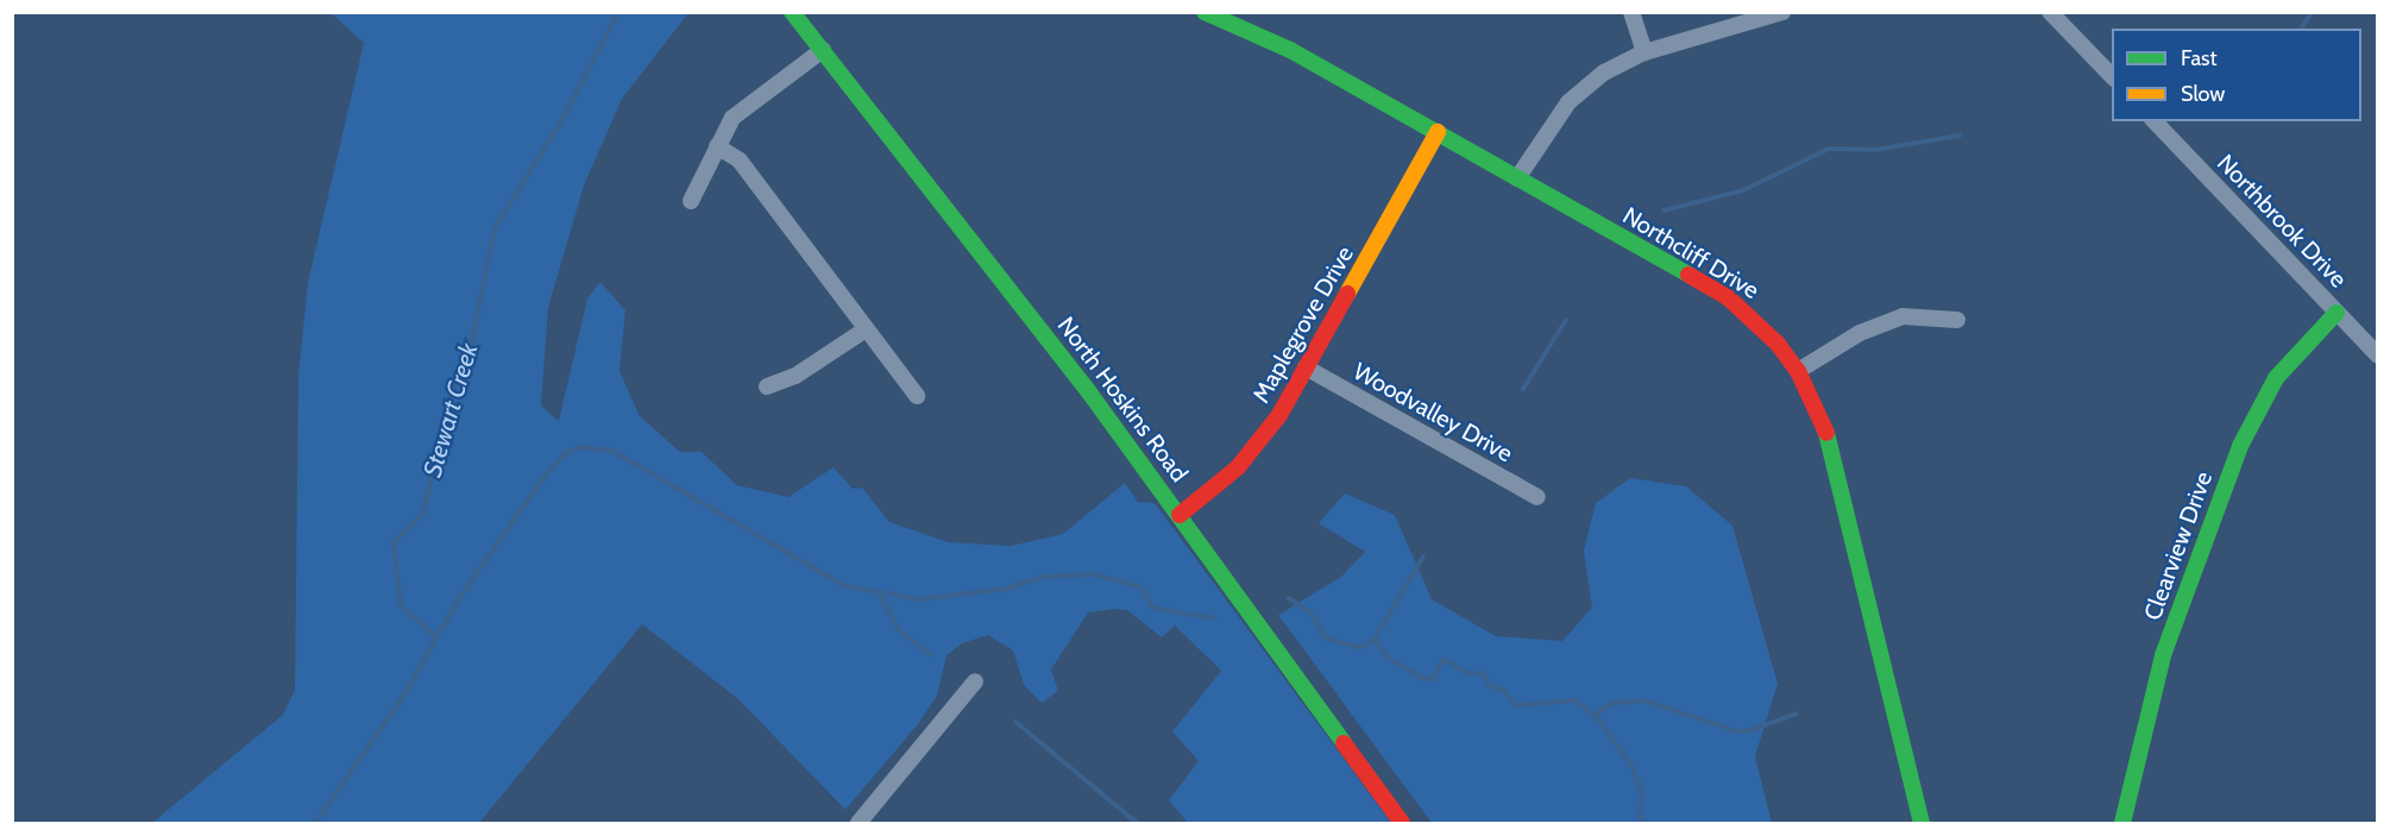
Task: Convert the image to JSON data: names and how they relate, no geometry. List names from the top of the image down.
{
  "streets": {
    "street": [
      "Northbrook Drive",
      "Northcliff Drive",
      "Maplegrove Drive",
      "North Hoskins Road",
      "Woodvalley Drive",
      "Clearview Drive"
    ]
  },
  "crossings": [
    ["Northbrook Drive", "Clearview Drive"],
    ["Northcliff Drive", "Maplegrove Drive"],
    ["Maplegrove Drive", "North Hoskins Road"],
    ["Maplegrove Drive", "Woodvalley Drive"]
  ],
  "water": ["Stewart Creek"],
  "legend": ["Fast", "Slow"]
}
